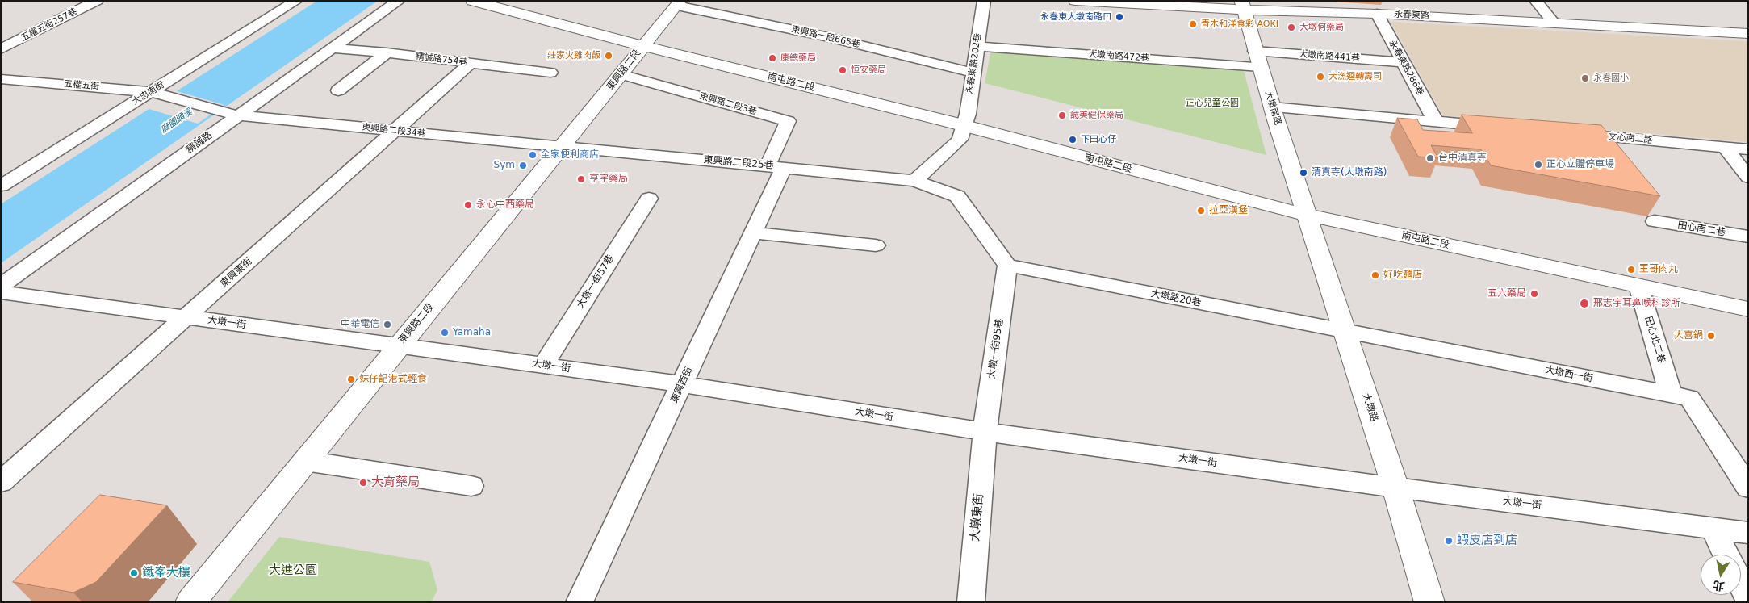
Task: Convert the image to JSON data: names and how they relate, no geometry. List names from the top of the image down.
{
  "streets": {
    "street": [
      "永春東路",
      "五權五街257巷",
      "東興路一段665巷",
      "大墩南路472巷",
      "大墩南路441巷",
      "精誠路754巷",
      "永春東路202巷",
      "永春東路286巷",
      "東興路二段",
      "南屯路二段",
      "五權五街",
      "大忠南街",
      "東興路二段3巷",
      "大墩南路",
      "東興路二段34巷",
      "文心南二路",
      "精誠路",
      "東興路二段25巷",
      "田心南二巷",
      "東興東街",
      "大墩一街57巷",
      "大墩路20巷",
      "大墩一街",
      "田心北二巷",
      "大墩一街95巷",
      "大墩西一街",
      "東興西街",
      "大墩路",
      "大墩東街"
    ]
  },
  "crossings": [
    ["永春東路", "永春東路286巷"],
    ["永春東路", "大墩南路"],
    ["東興路一段665巷", "永春東路202巷"],
    ["東興路一段665巷", "東興路二段"],
    ["大墩南路472巷", "大墩南路441巷"],
    ["大墩南路472巷", "永春東路202巷"],
    ["大墩南路472巷", "大墩南路"],
    ["大墩南路441巷", "永春東路286巷"],
    ["大墩南路441巷", "大墩南路"],
    ["精誠路754巷", "精誠路"],
    ["精誠路754巷", "東興東街"],
    ["永春東路202巷", "南屯路二段"],
    ["永春東路202巷", "東興路二段25巷"],
    ["東興路二段", "南屯路二段"],
    ["東興路二段", "東興路二段3巷"],
    ["東興路二段", "東興路二段34巷"],
    ["東興路二段", "東興路二段25巷"],
    ["東興路二段", "大墩一街"],
    ["南屯路二段", "大墩南路"],
    ["南屯路二段", "田心北二巷"],
    ["南屯路二段", "大墩路"],
    ["五權五街", "大忠南街"],
    ["五權五街", "東興路二段34巷"],
    ["五權五街", "精誠路"],
    ["東興路二段3巷", "東興路二段25巷"],
    ["東興路二段3巷", "東興西街"],
    ["大墩南路", "大墩路"],
    ["東興路二段34巷", "精誠路"],
    ["東興路二段34巷", "東興路二段25巷"],
    ["東興路二段34巷", "東興東街"],
    ["東興路二段25巷", "大墩路20巷"],
    ["東興路二段25巷", "大墩一街95巷"],
    ["東興路二段25巷", "東興西街"],
    ["東興東街", "大墩一街"],
    ["大墩一街57巷", "大墩一街"],
    ["大墩路20巷", "大墩一街95巷"],
    ["大墩路20巷", "大墩西一街"],
    ["大墩路20巷", "大墩路"],
    ["大墩一街", "大墩一街95巷"],
    ["大墩一街", "東興西街"],
    ["大墩一街", "大墩路"],
    ["大墩一街", "大墩東街"],
    ["田心北二巷", "大墩西一街"],
    ["大墩一街95巷", "大墩東街"],
    ["大墩西一街", "大墩路"]
  ],
  "water": ["麻園頭溪"],
  "parks": ["正心兒童公園", "大進公園"],
  "places": [
    "永春東大墩南路口",
    "青木和洋食彩 AOKI",
    "大墩何藥局",
    "莊家火雞肉飯",
    "康總藥局",
    "恒安藥局",
    "大漁迴轉壽司",
    "永春國小",
    "誠美健保藥局",
    "下田心仔",
    "全家便利商店",
    "台中清真寺",
    "正心立體停車場",
    "Sym",
    "清真寺(大墩南路)",
    "亨宇藥局",
    "永心中西藥局",
    "拉亞漢堡",
    "王哥肉丸",
    "好吃麵店",
    "五六藥局",
    "邢志宇耳鼻喉科診所",
    "中華電信",
    "Yamaha",
    "大喜鍋",
    "妺仔記港式輕食",
    "大育藥局",
    "蝦皮店到店",
    "鐵峯大樓"
  ],
  "north": "bottom"
}
